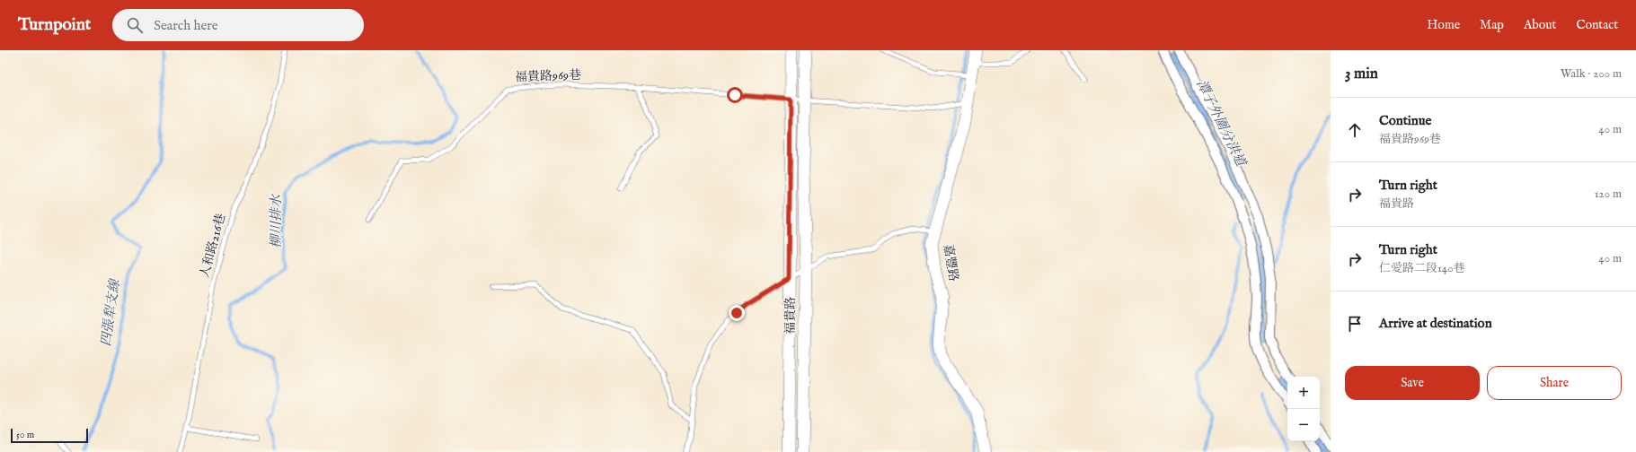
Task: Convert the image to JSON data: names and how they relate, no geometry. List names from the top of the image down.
{
  "streets": {
    "street": ["嘉豐路", "福貴路"],
    "lane": ["福貴路969巷", "人和路216巷"]
  },
  "crossings": [
    ["福貴路969巷", "嘉豐路"],
    ["福貴路969巷", "福貴路"]
  ],
  "water": ["潭子外圍分洪道", "柳川排水", "四張犁支線"],
  "scale_bar": "50 m",
  "page": {
    "header": "Turnpoint",
    "search": "Search here",
    "nav": [
      "Home",
      "Map",
      "About",
      "Contact"
    ],
    "heading": ["3 min", "Walk · 200 m"],
    "list": [
      ["Continue", "福貴路969巷", "40 m"],
      ["Turn right", "福貴路", "120 m"],
      ["Turn right", "仁愛路二段140巷", "40 m"],
      "Arrive at destination"
    ],
    "buttons": ["Save", "Share"],
    "map_buttons": ["+", "−"],
    "scale": "50 m"
  }
}
